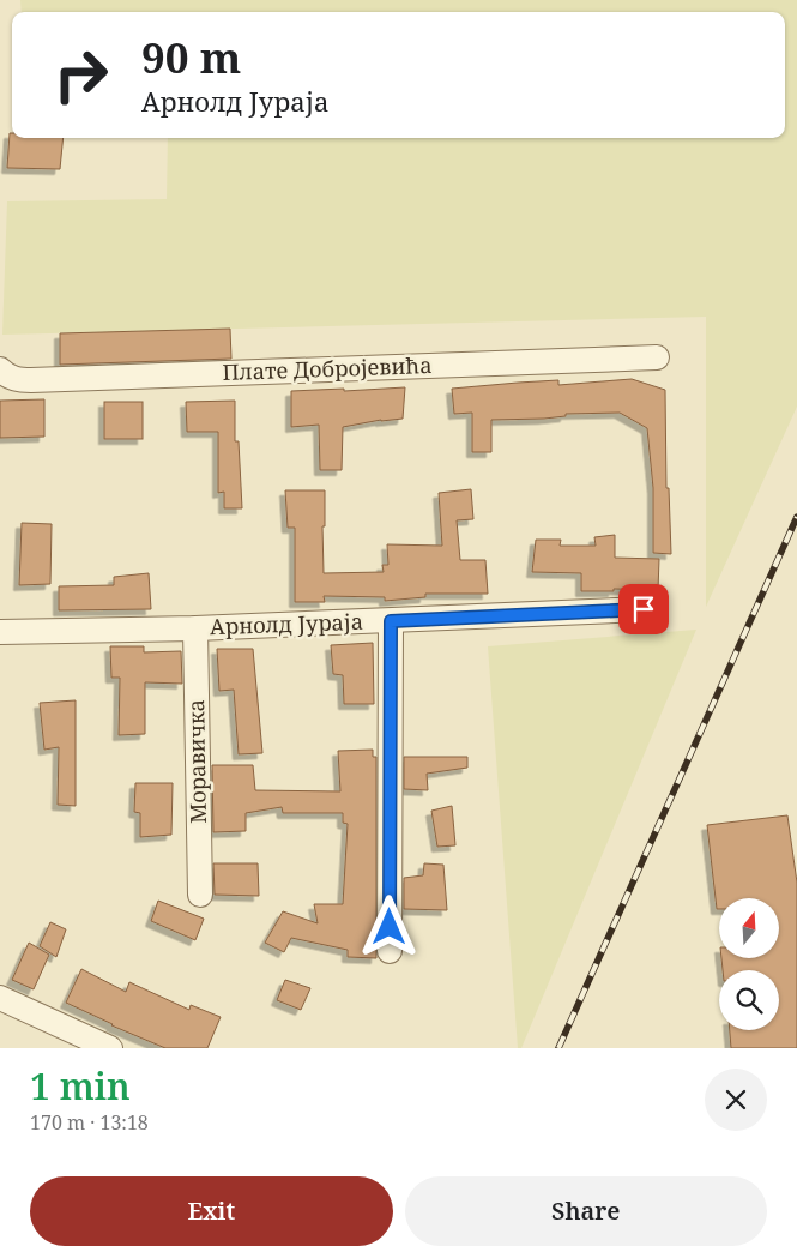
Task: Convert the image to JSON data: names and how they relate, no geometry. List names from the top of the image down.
{
  "streets": {
    "street": ["Плате Добројевића", "Арнолд Јураја", "Моравичка"]
  },
  "crossings": [
    ["Арнолд Јураја", "Моравичка"]
  ],
  "north": "top",
  "page": {
    "turn": ["90 m", "Арнолд Јураја"],
    "heading": ["1 min", "170 m · 13:18"],
    "buttons": ["Exit", "Share"]
  }
}
